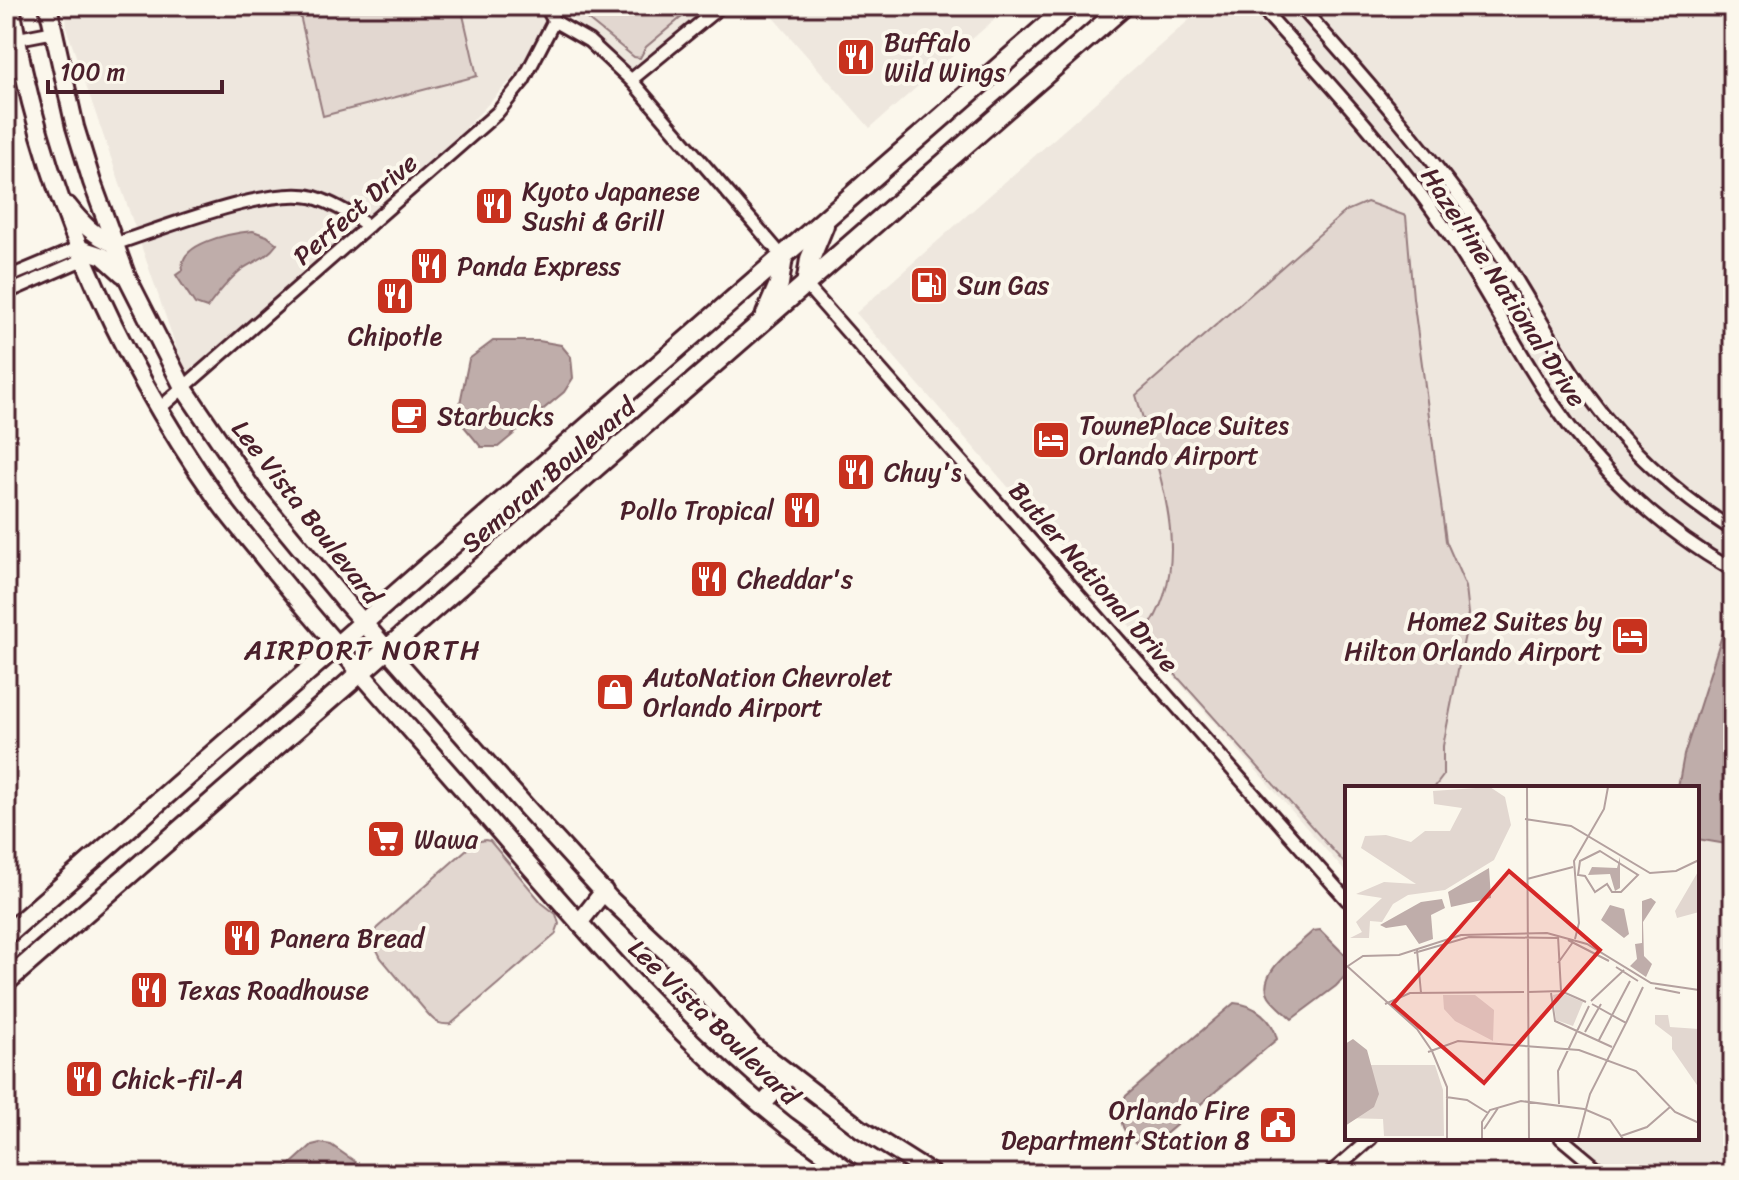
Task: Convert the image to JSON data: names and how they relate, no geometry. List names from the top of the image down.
{
  "streets": {
    "main road": ["Semoran Boulevard"],
    "street": [
      "Perfect Drive",
      "Hazeltine National Drive",
      "Lee Vista Boulevard",
      "Butler National Drive"
    ]
  },
  "crossings": [
    ["Perfect Drive", "Lee Vista Boulevard"],
    ["Semoran Boulevard", "Lee Vista Boulevard"],
    ["Semoran Boulevard", "Butler National Drive"]
  ],
  "districts": ["AIRPORT NORTH"],
  "places": {
    "restaurant": [
      "Buffalo Wild Wings",
      "Kyoto Japanese Sushi & Grill",
      "Panda Express",
      "Chipotle",
      "Chuy's",
      "Pollo Tropical",
      "Cheddar's",
      "Panera Bread",
      "Texas Roadhouse",
      "Chick-fil-A"
    ],
    "fuel station": ["Sun Gas"],
    "cafe": ["Starbucks"],
    "hotel": ["TownePlace Suites Orlando Airport", "Home2 Suites by Hilton Orlando Airport"],
    "shop": ["AutoNation Chevrolet Orlando Airport"],
    "supermarket": ["Wawa"],
    "public building": ["Orlando Fire Department Station 8"]
  },
  "scale_bar": "100 m"
}
